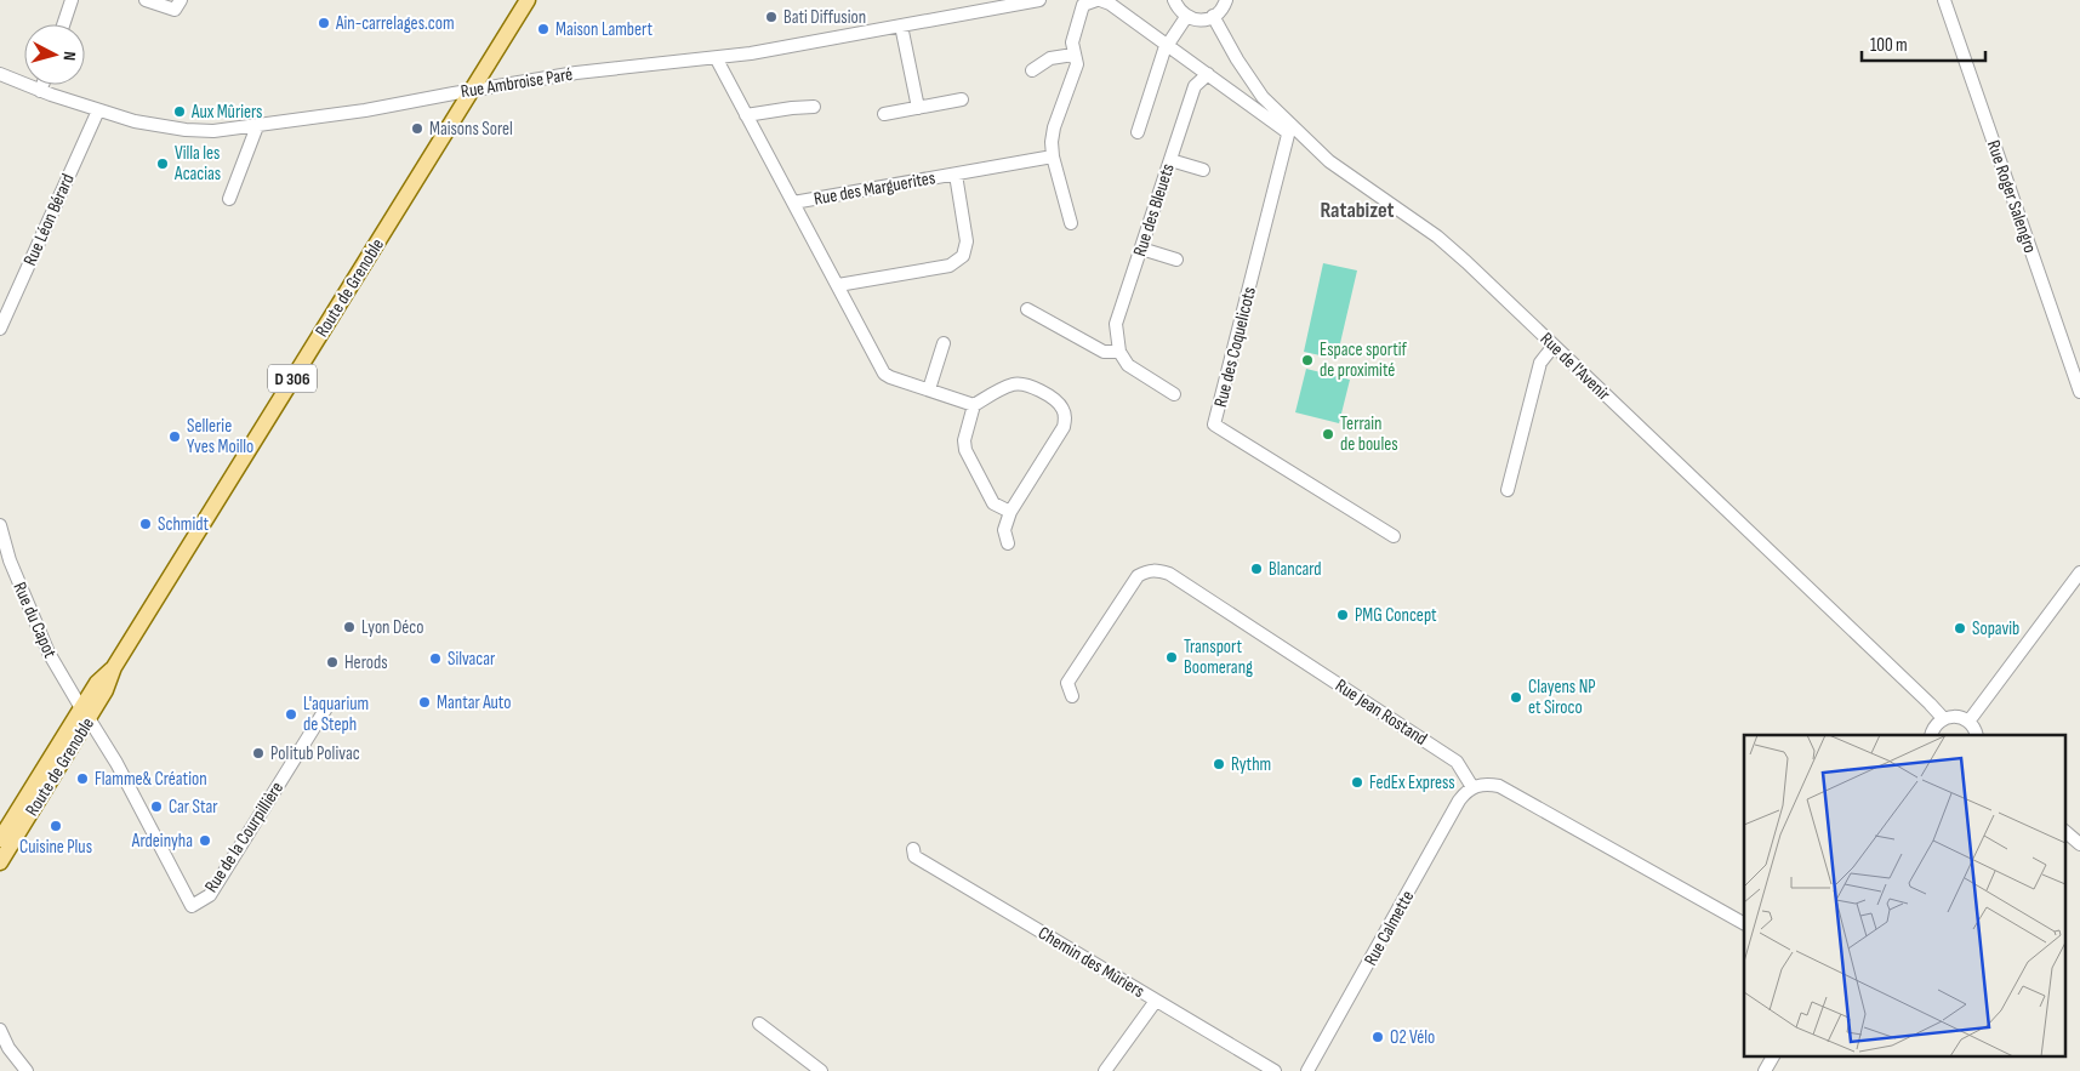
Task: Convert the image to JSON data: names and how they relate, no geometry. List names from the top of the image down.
{
  "streets": {
    "main road": ["Route de Grenoble", "D 306"],
    "street": [
      "Rue Ambroise Paré",
      "Rue des Marguerites",
      "Rue Roger Salengro",
      "Rue des Bleuets",
      "Rue Léon Bérard",
      "Rue des Coquelicots",
      "Rue de l'Avenir",
      "Rue du Capot",
      "Rue Jean Rostand",
      "Rue de la Courpillière",
      "Rue Calmette",
      "Chemin des Mûriers"
    ]
  },
  "crossings": [
    ["Rue Ambroise Paré", "Rue des Marguerites"],
    ["Rue Ambroise Paré", "Rue Léon Bérard"],
    ["Rue Ambroise Paré", "Route de Grenoble"],
    ["Rue des Bleuets", "Rue des Coquelicots"],
    ["Route de Grenoble", "Rue du Capot"],
    ["Route de Grenoble", "Rue de la Courpillière"],
    ["Rue du Capot", "Rue de la Courpillière"],
    ["Rue Jean Rostand", "Rue Calmette"]
  ],
  "districts": ["Ratabizet"],
  "places": [
    "Bati Diffusion",
    "Ain-carrelages.com",
    "Maison Lambert",
    "Aux Mûriers",
    "Maisons Sorel",
    "Villa les Acacias",
    "Espace sportif de proximité",
    "Terrain de boules",
    "Sellerie Yves Moillo",
    "Schmidt",
    "Blancard",
    "PMG Concept",
    "Lyon Déco",
    "Sopavib",
    "Transport Boomerang",
    "Silvacar",
    "Herods",
    "Clayens NP et Siroco",
    "Mantar Auto",
    "L'aquarium de Steph",
    "Politub Polivac",
    "Rythm",
    "Flamme& Création",
    "FedEx Express",
    "Car Star",
    "Cuisine Plus",
    "Ardeinyha",
    "O2 Vélo"
  ],
  "scale_bar": "100 m",
  "north": "right"
}
